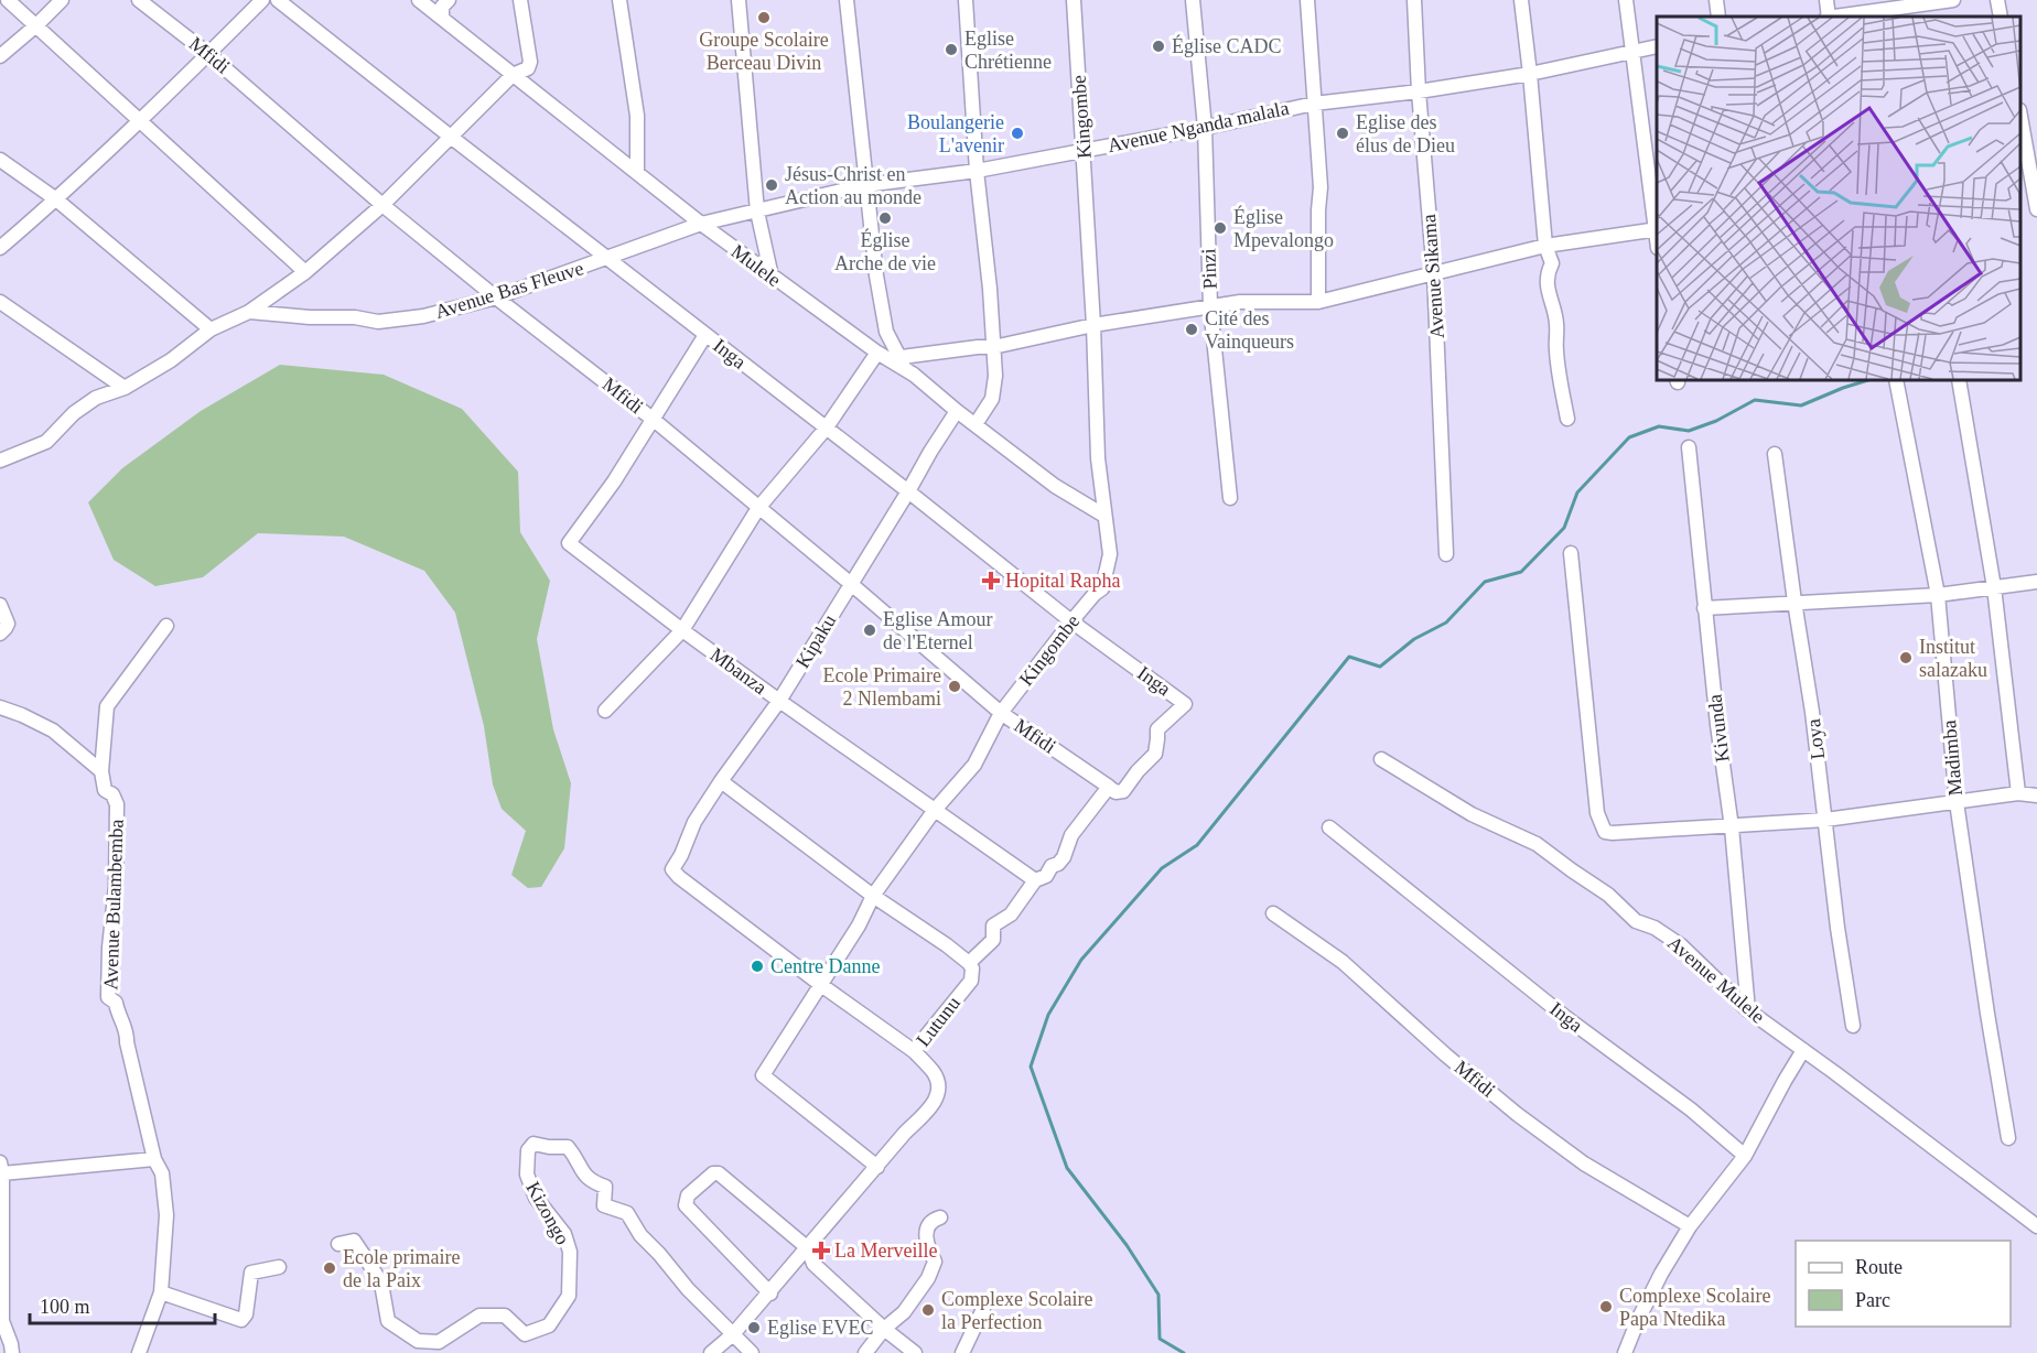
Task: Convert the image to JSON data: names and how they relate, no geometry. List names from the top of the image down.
{
  "streets": {
    "street": [
      "Mfidi",
      "Kingombe",
      "Avenue Nganda malala",
      "Mulele",
      "Pinzi",
      "Avenue Sikama",
      "Avenue Bas Fleuve",
      "Inga",
      "Kipaku",
      "Mbanza",
      "Kivunda",
      "Loya",
      "Madimba",
      "Avenue Bulambemba",
      "Avenue Mulele",
      "Lutunu",
      "Kizongo"
    ]
  },
  "crossings": [
    ["Mfidi", "Kingombe"],
    ["Mfidi", "Avenue Bas Fleuve"],
    ["Mfidi", "Inga"],
    ["Mfidi", "Kipaku"],
    ["Mfidi", "Mbanza"],
    ["Kingombe", "Avenue Nganda malala"],
    ["Kingombe", "Mulele"],
    ["Kingombe", "Inga"],
    ["Kingombe", "Kipaku"],
    ["Kingombe", "Mbanza"],
    ["Kingombe", "Lutunu"],
    ["Avenue Nganda malala", "Mulele"],
    ["Avenue Nganda malala", "Pinzi"],
    ["Avenue Nganda malala", "Avenue Sikama"],
    ["Avenue Nganda malala", "Avenue Bas Fleuve"],
    ["Mulele", "Avenue Bas Fleuve"],
    ["Mulele", "Kipaku"],
    ["Avenue Bas Fleuve", "Inga"],
    ["Inga", "Kipaku"],
    ["Kipaku", "Mbanza"],
    ["Kivunda", "Avenue Mulele"],
    ["Lutunu", "Kizongo"]
  ],
  "places": {
    "other": [
      "Groupe Scolaire Berceau Divin",
      "Église CADC",
      "Eglise Chrétienne",
      "Boulangerie L'avenir",
      "Eglise des élus de Dieu",
      "Jésus-Christ en Action au monde",
      "Église Arche de vie",
      "Église Mpevalongo",
      "Cité des Vainqueurs",
      "Eglise Amour de l'Eternel",
      "Institut salazaku",
      "Ecole Primaire 2 Nlembami",
      "Centre Danne",
      "Ecole primaire de la Paix",
      "Complexe Scolaire Papa Ntedika",
      "Complexe Scolaire la Perfection",
      "Eglise EVEC"
    ],
    "health": ["Hopital Rapha", "La Merveille"]
  },
  "legend": ["Route", "Parc"],
  "scale_bar": "100 m"
}
